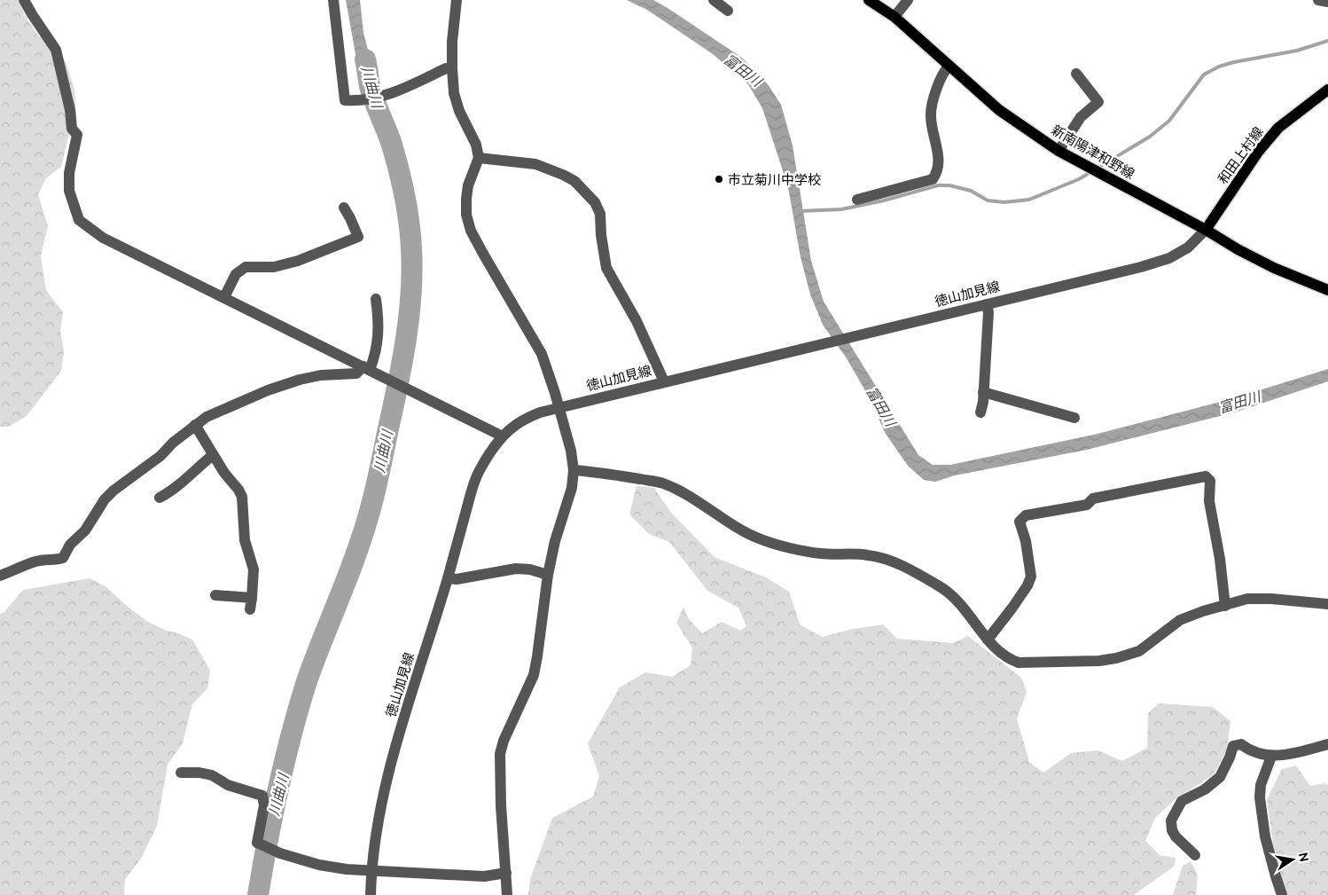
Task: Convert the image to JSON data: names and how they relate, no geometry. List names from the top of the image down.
{
  "streets": {
    "main road": ["新南陽津和野線", "和田上村線"],
    "street": ["徳山加見線"]
  },
  "crossings": [
    ["新南陽津和野線", "和田上村線"],
    ["新南陽津和野線", "徳山加見線"],
    ["和田上村線", "徳山加見線"]
  ],
  "water": ["富田川", "川曲川"],
  "places": ["市立菊川中学校"],
  "north": "right"
}
